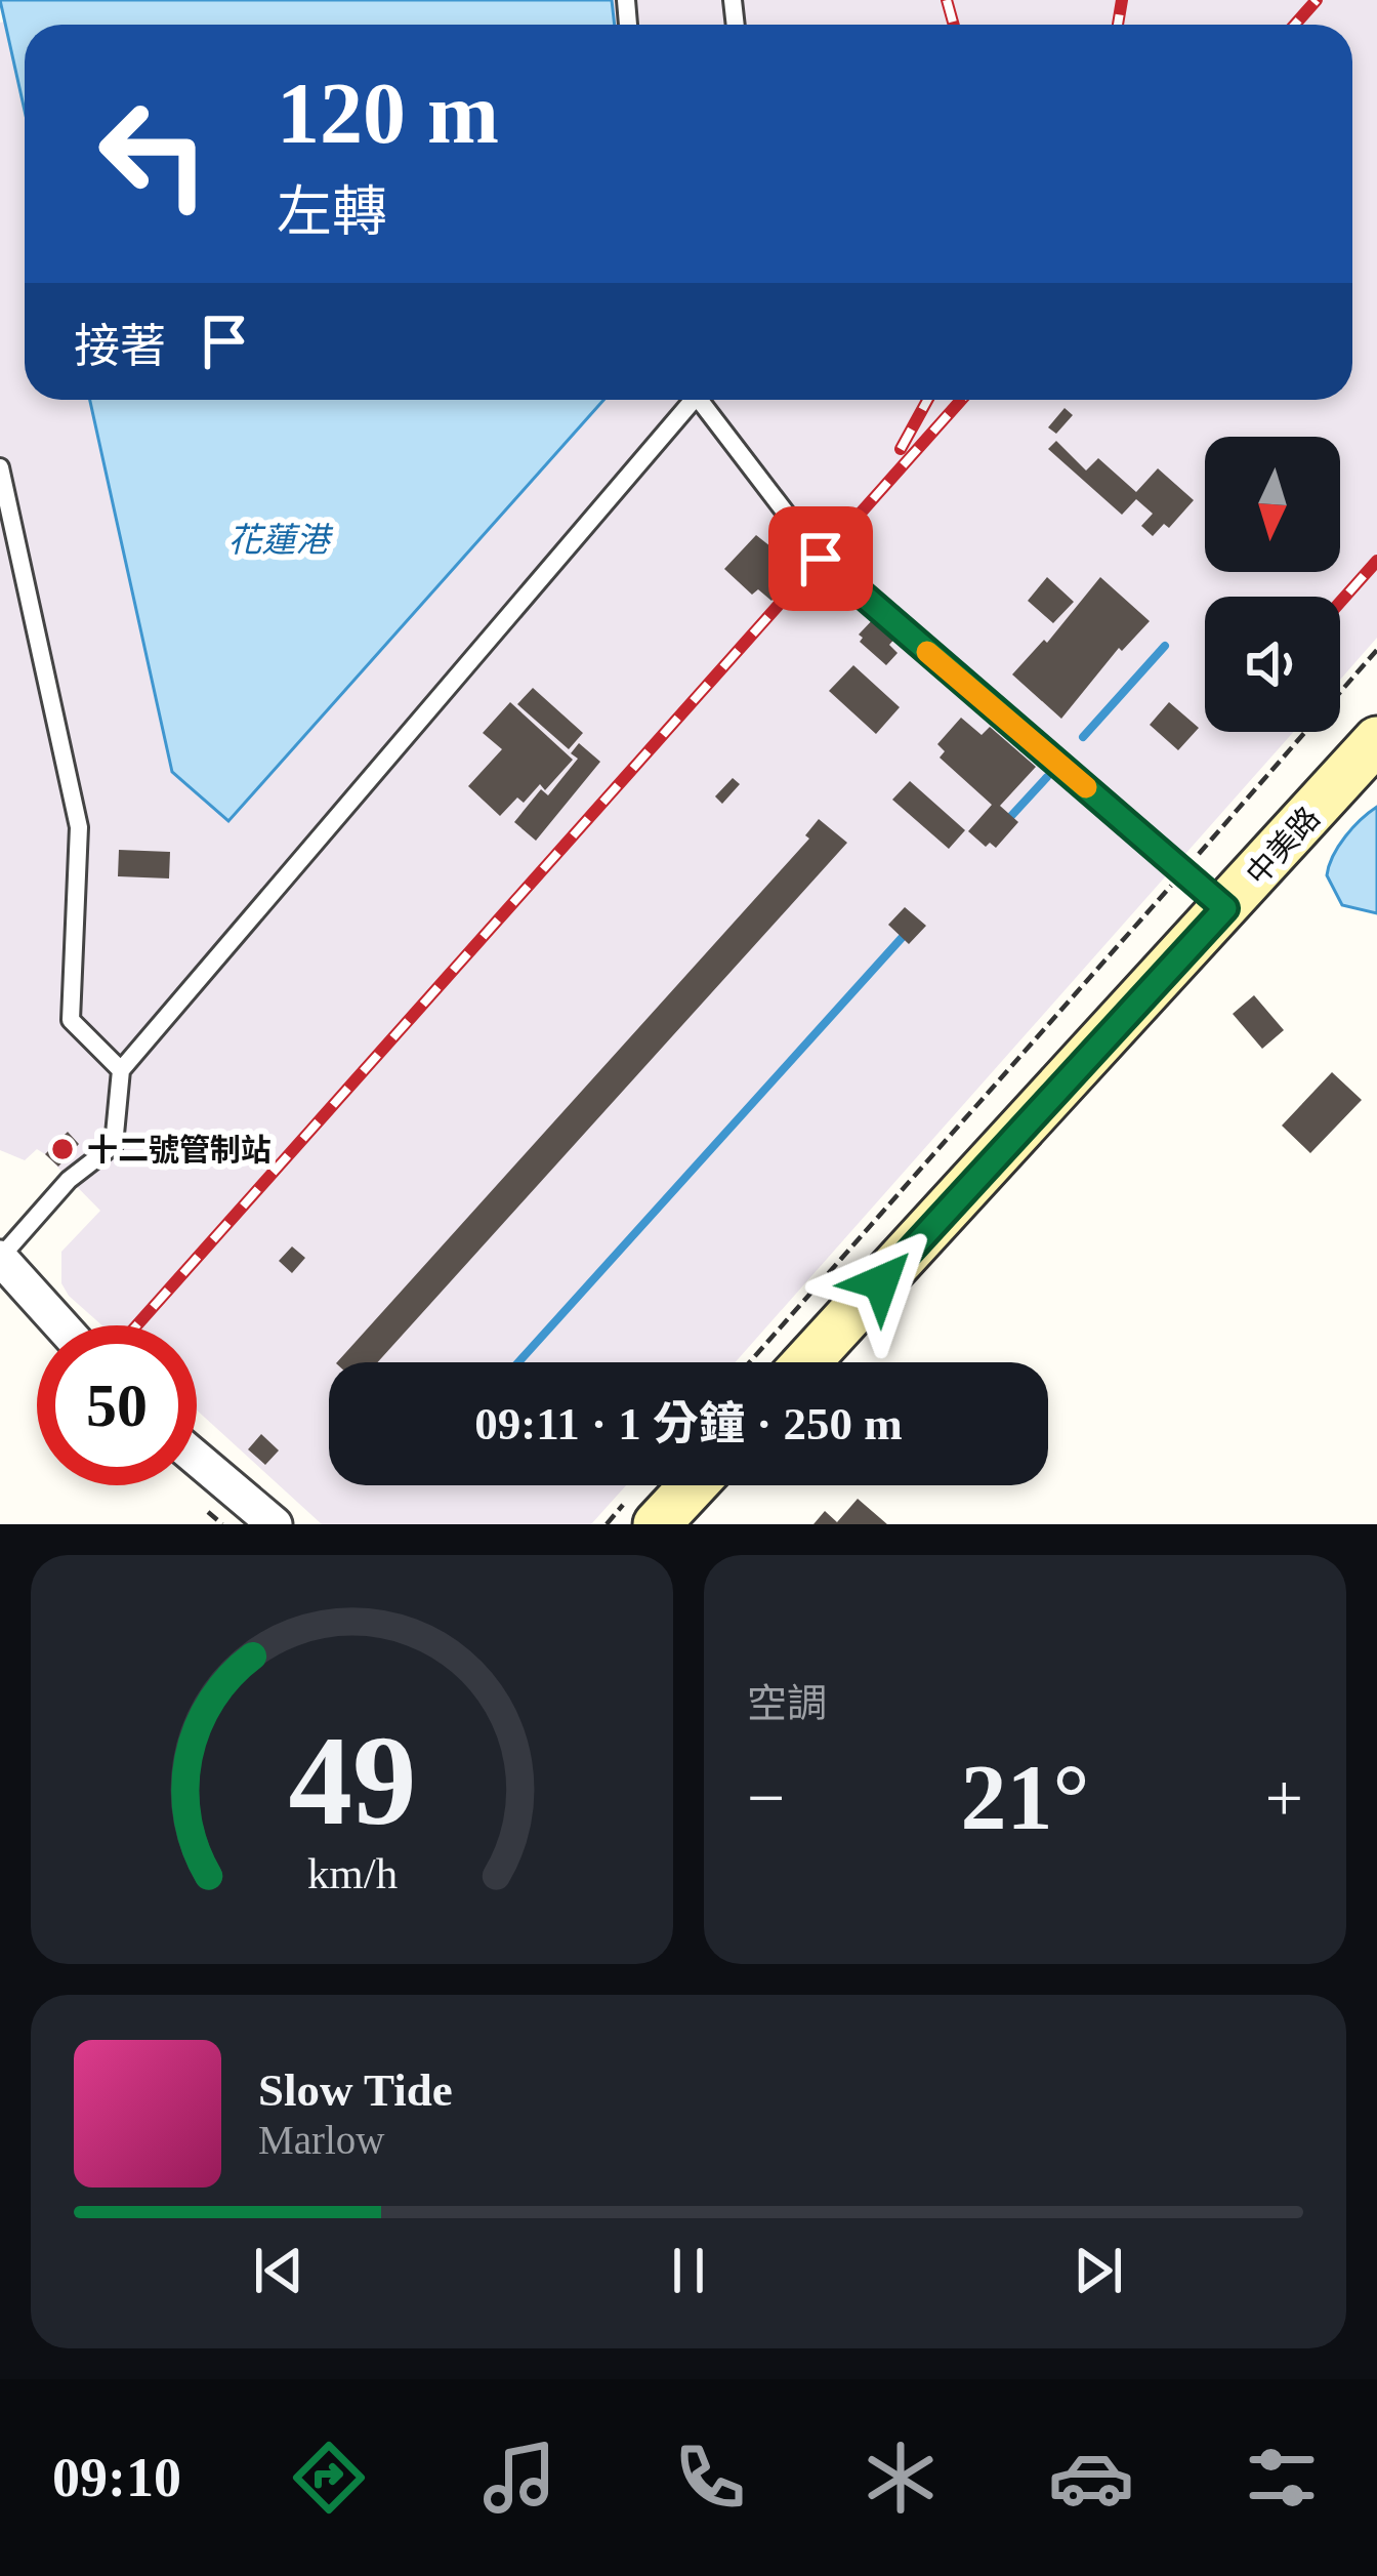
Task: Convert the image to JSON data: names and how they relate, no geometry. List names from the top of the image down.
{
  "streets": {
    "main road": ["中美路"]
  },
  "water": ["花蓮港"],
  "places": ["十二號管制站"],
  "north": "bottom",
  "page": {
    "turn": ["120 m", "左轉"],
    "then": "接著",
    "limit": "50",
    "trip": "09:11 · 1 分鐘 · 250 m",
    "tile": "空調",
    "heat": ["−", "21°", "+"],
    "song": ["Slow Tide", "Marlow"],
    "tabs": "09:10",
    "gauge": ["49", "km/h"]
  }
}
